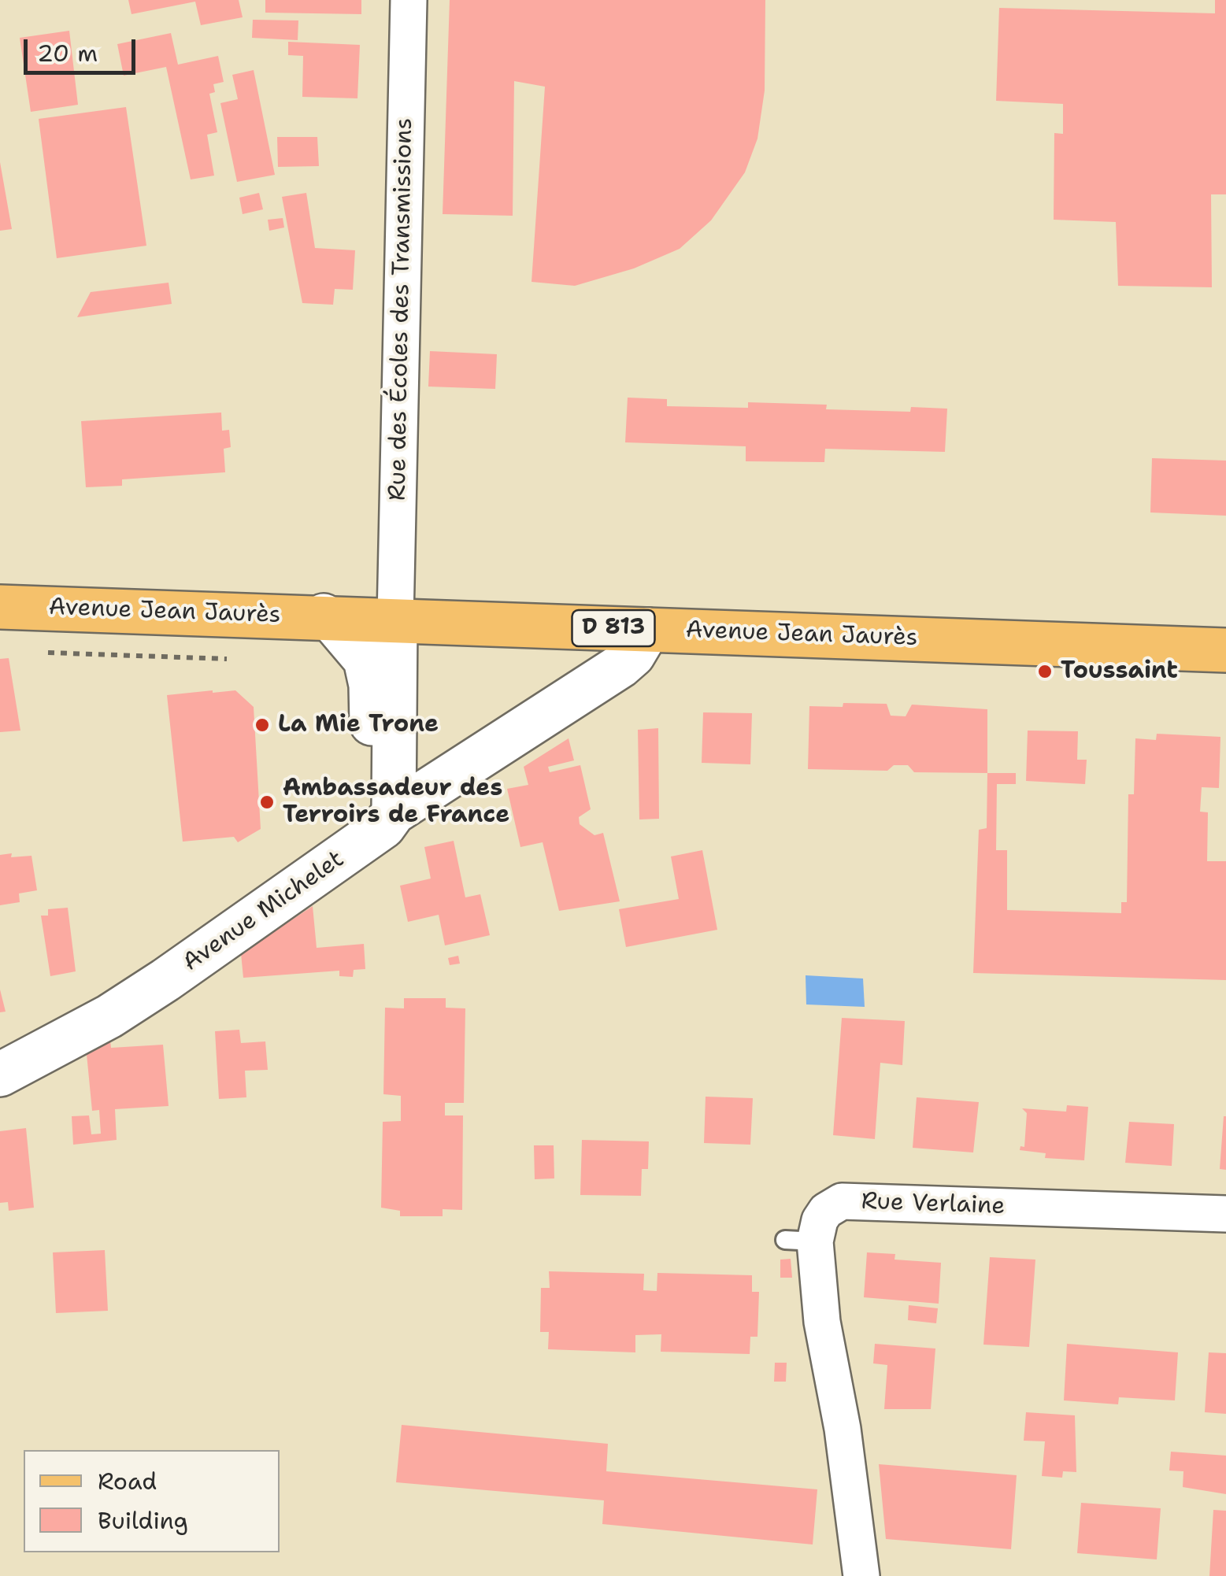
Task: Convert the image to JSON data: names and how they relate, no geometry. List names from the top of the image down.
{
  "streets": {
    "main road": ["Avenue Jean Jaurès", "D 813"],
    "street": ["Rue des Écoles des Transmissions", "Avenue Michelet", "Rue Verlaine"]
  },
  "crossings": [
    ["Rue des Écoles des Transmissions", "Avenue Jean Jaurès"],
    ["Avenue Jean Jaurès", "Avenue Michelet"]
  ],
  "places": ["Toussaint", "La Mie Trone", "Ambassadeur des Terroirs de France"],
  "legend": ["Road", "Building"],
  "scale_bar": "20 m"
}
